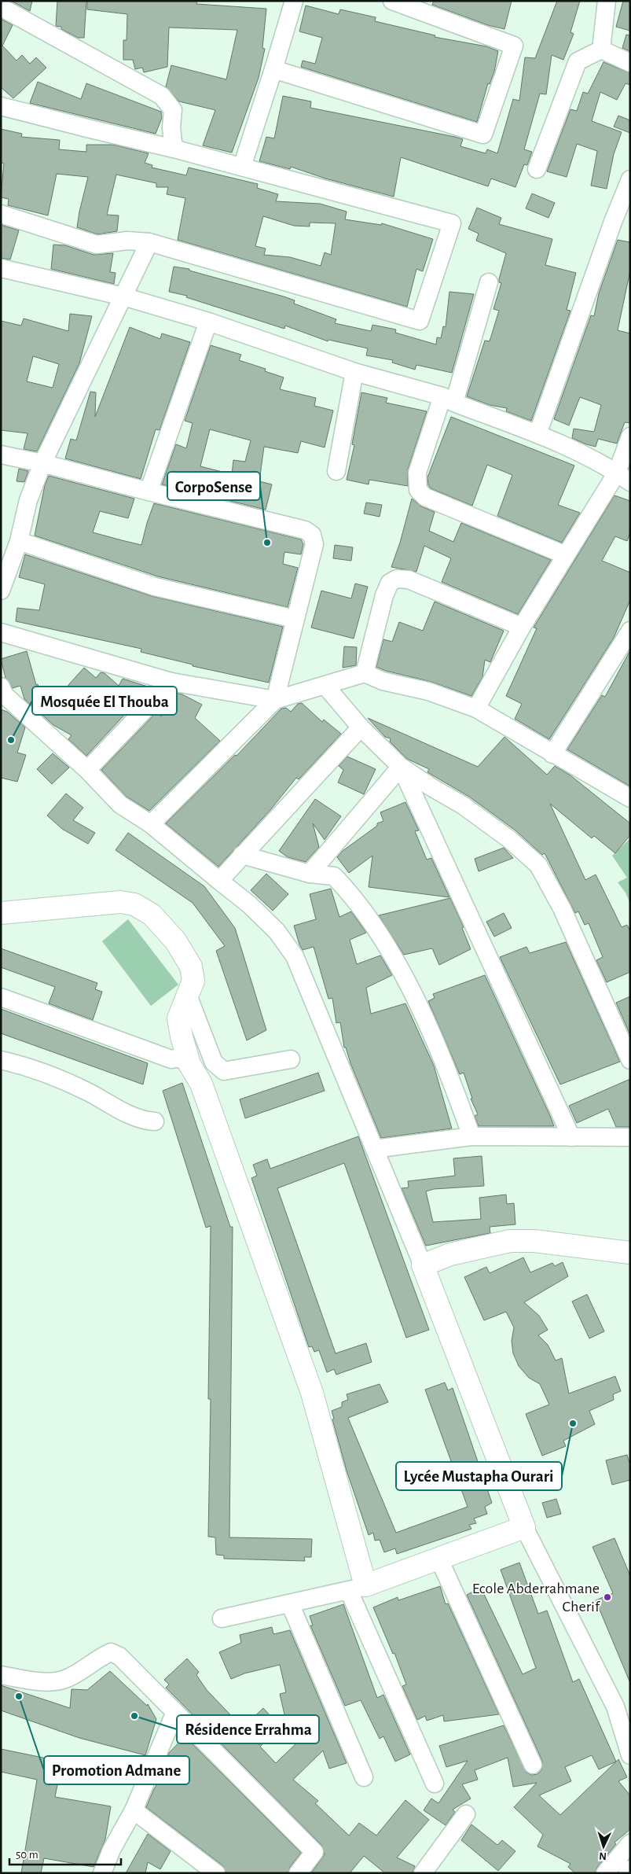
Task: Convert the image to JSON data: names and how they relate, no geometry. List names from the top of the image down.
{
  "places": [
    "CorpoSense",
    "Mosquée El Thouba",
    "Lycée Mustapha Ourari",
    "Ecole Abderrahmane Cherif",
    "Promotion Admane",
    "Résidence Errahma"
  ],
  "scale_bar": "50 m",
  "north": "bottom"
}
